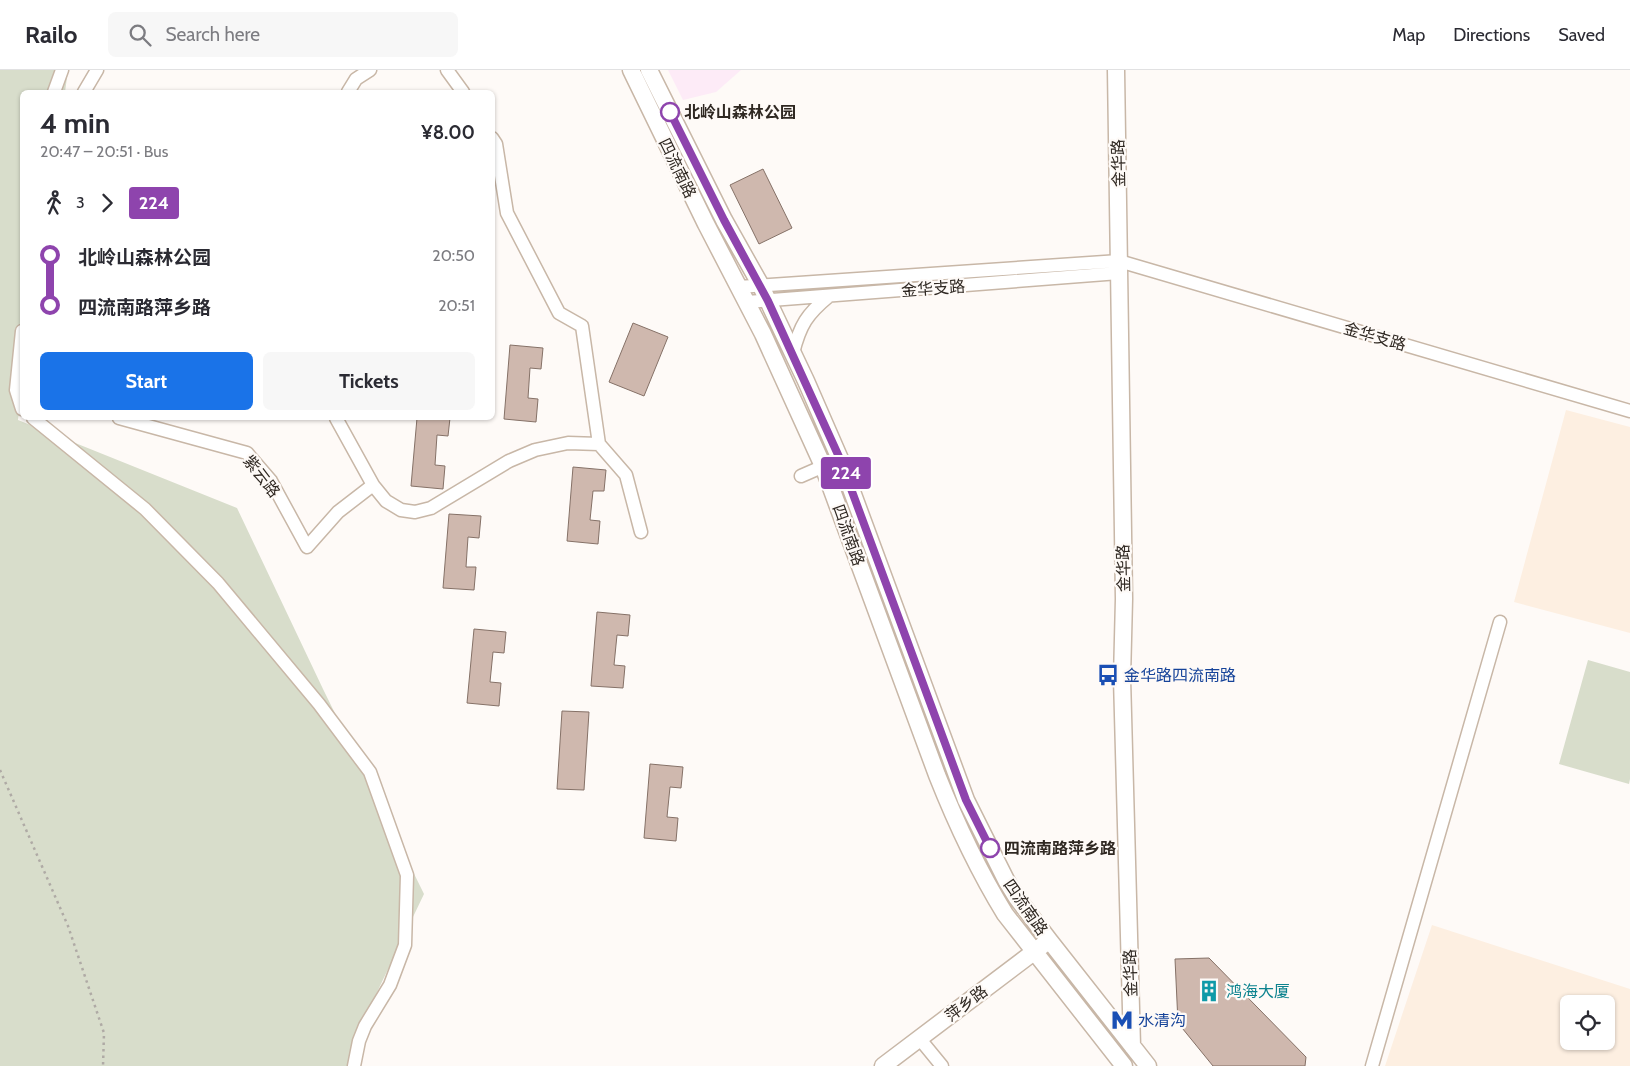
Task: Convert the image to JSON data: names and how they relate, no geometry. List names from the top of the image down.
{
  "streets": {
    "main road": ["金华路", "四流南路", "萍乡路"],
    "street": ["金华支路", "紫云路"]
  },
  "crossings": [
    ["金华路", "四流南路"],
    ["金华路", "金华支路"],
    ["四流南路", "金华支路"],
    ["四流南路", "萍乡路"]
  ],
  "places": {
    "other": ["北岭山森林公园", "四流南路萍乡路"],
    "bus stop": ["金华路四流南路"],
    "building": ["鸿海大厦"],
    "metro station": ["水清沟"]
  },
  "lines": ["bus line 224"],
  "page": {
    "header": "Railo",
    "search": "Search here",
    "nav": ["Map", "Directions", "Saved"],
    "on_map": "224",
    "heading": ["4 min", "20:47 – 20:51 · Bus", "¥8.00"],
    "legs": ["3", "224"],
    "list": [
      {
        "name": "北岭山森林公园",
        "value": "20:50"
      },
      {
        "name": "四流南路萍乡路",
        "value": "20:51"
      }
    ],
    "buttons": ["Start", "Tickets"]
  }
}
